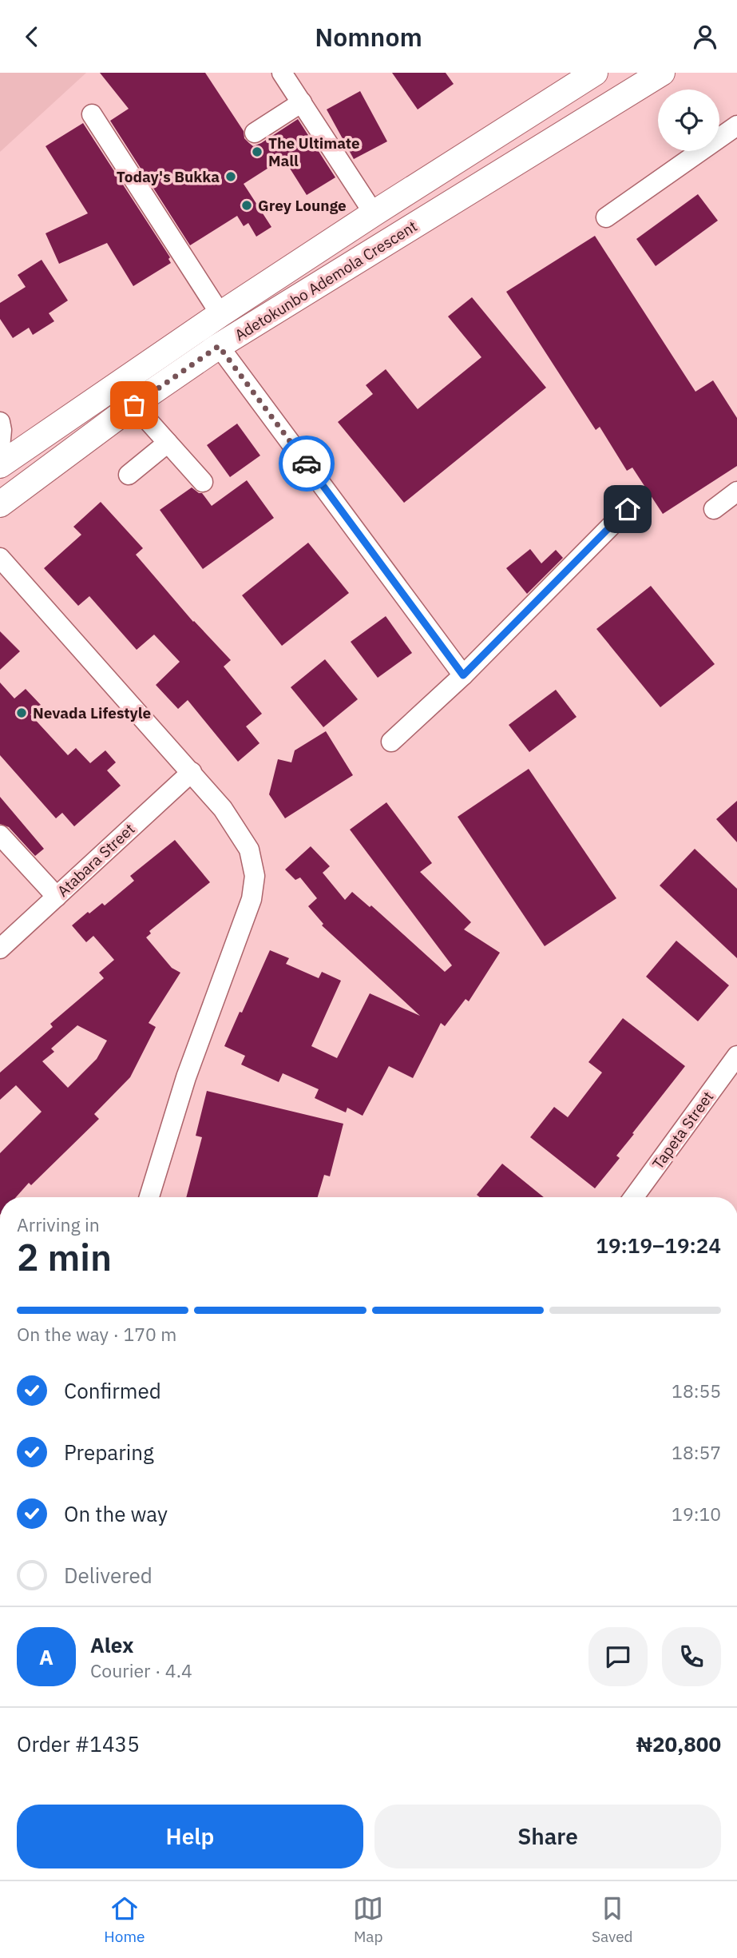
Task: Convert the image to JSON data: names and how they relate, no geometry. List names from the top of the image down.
{
  "streets": {
    "main road": ["Adetokunbo Ademola Crescent"],
    "street": ["Atabara Street", "Tapeta Street"]
  },
  "places": [
    "The Ultimate Mall",
    "Today's Bukka",
    "Grey Lounge",
    "Nevada Lifestyle"
  ],
  "page": {
    "header": "Nomnom",
    "heading": ["2 min", "Arriving in", "19:19–19:24"],
    "panel": [
      "Alex",
      "Courier · 4.4",
      "Order #1435",
      "₦20,800"
    ],
    "bar": "On the way · 170 m",
    "list": [
      ["Confirmed", "18:55"],
      ["Preparing", "18:57"],
      ["On the way", "19:10"],
      "Delivered"
    ],
    "round": "A",
    "buttons": ["Help", "Share"],
    "tabs": ["Home", "Map", "Saved"]
  }
}
